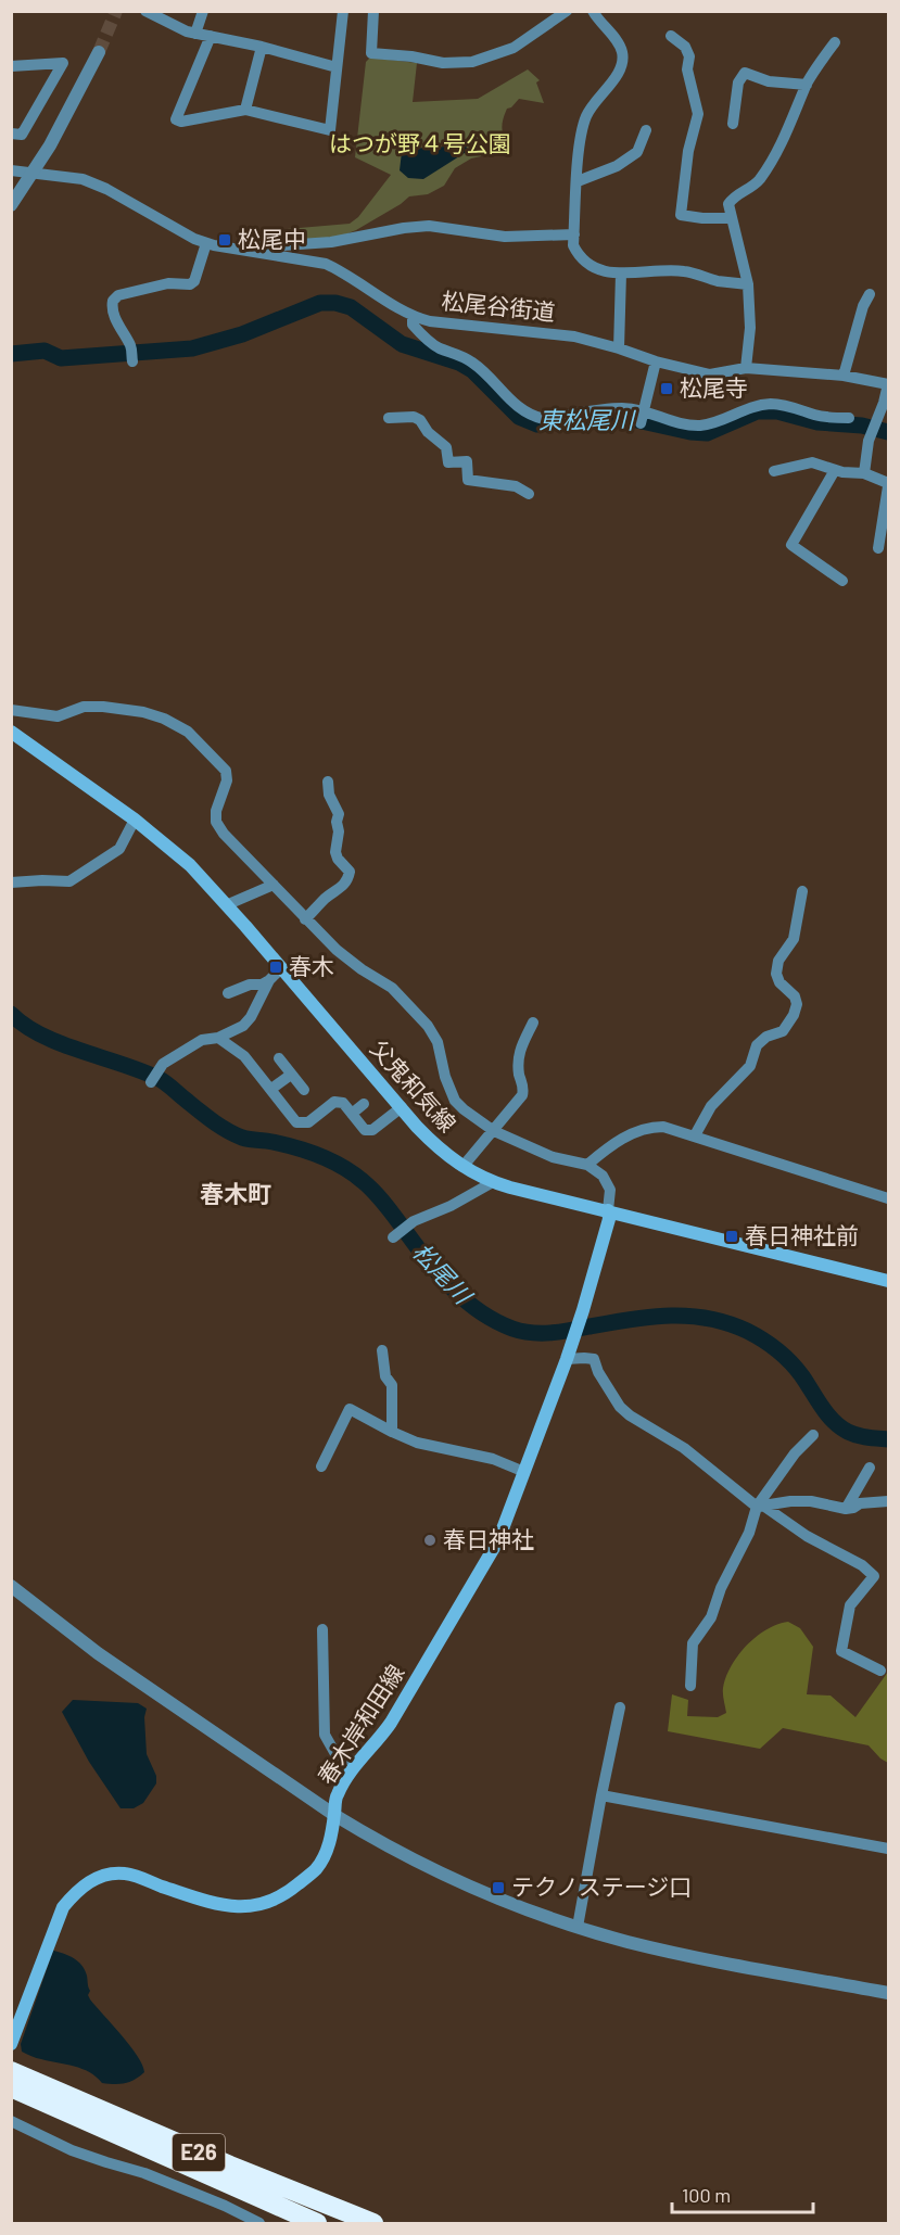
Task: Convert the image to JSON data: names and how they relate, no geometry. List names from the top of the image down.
{
  "streets": {
    "highway": ["E26"],
    "main road": ["父鬼和気線", "春木岸和田線"],
    "street": ["松尾谷街道"]
  },
  "crossings": [
    ["父鬼和気線", "春木岸和田線"]
  ],
  "districts": ["春木町"],
  "water": ["東松尾川", "松尾川"],
  "parks": ["はつが野４号公園"],
  "places": {
    "transit": [
      "松尾中",
      "松尾寺",
      "春木",
      "春日神社前",
      "テクノステージ口"
    ],
    "other": ["春日神社"]
  },
  "scale_bar": "100 m"
}
